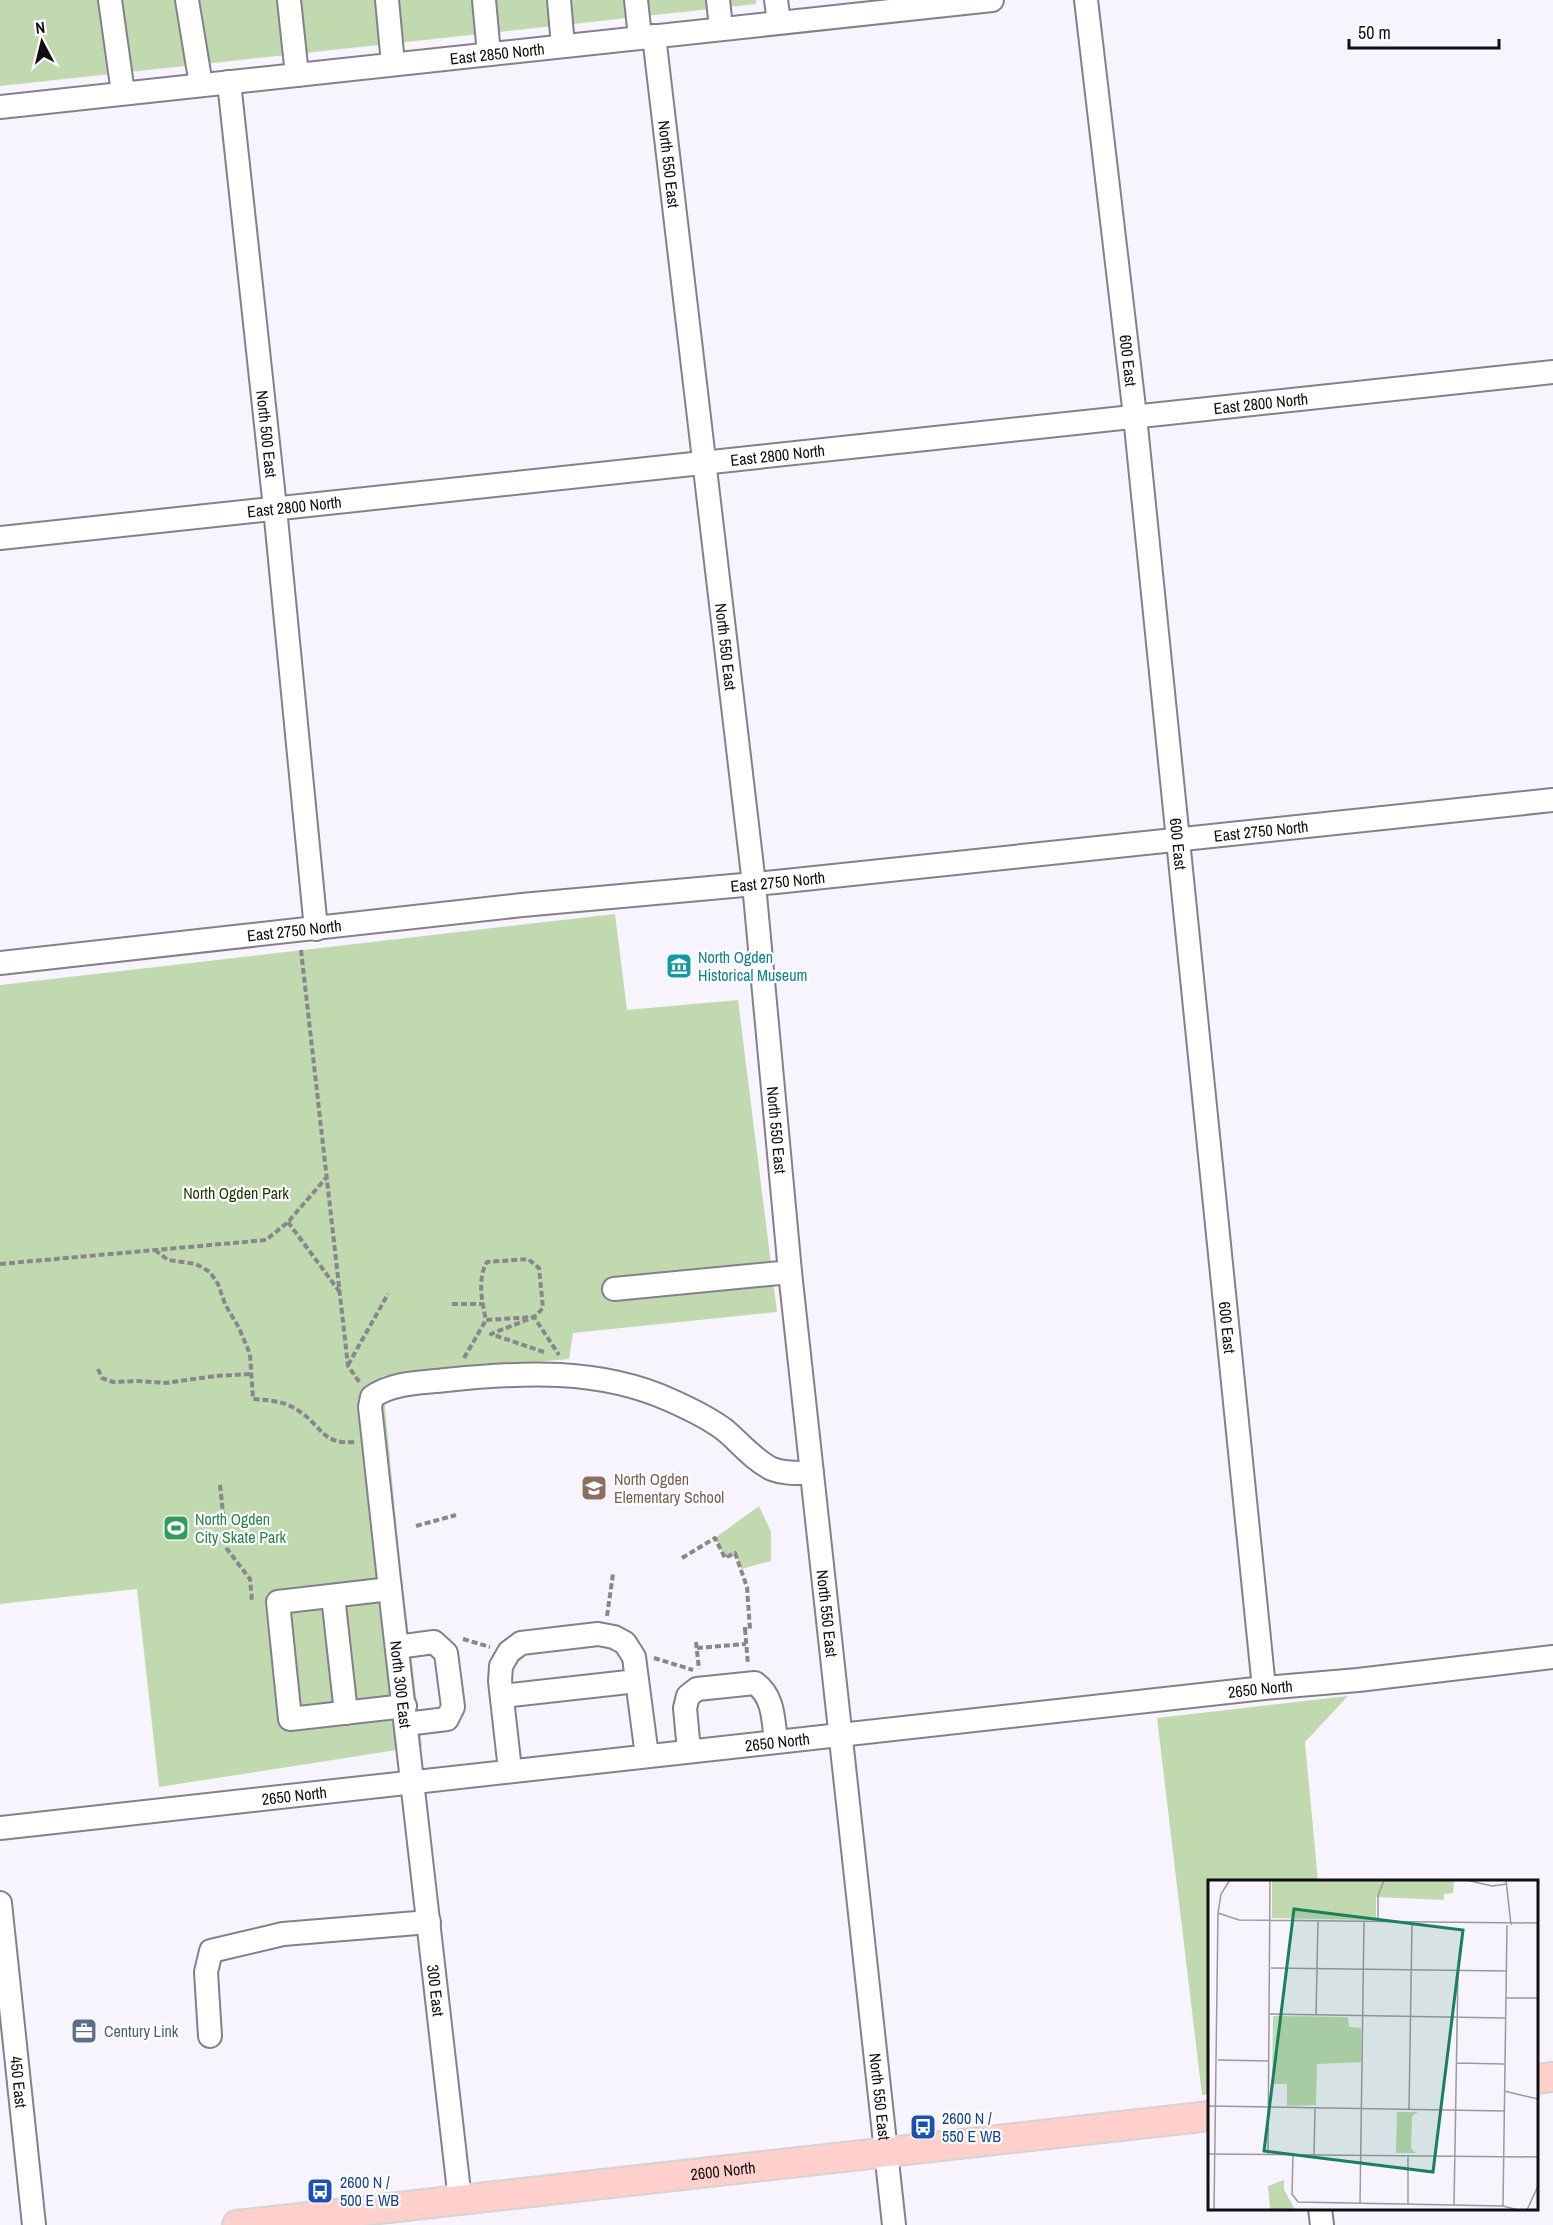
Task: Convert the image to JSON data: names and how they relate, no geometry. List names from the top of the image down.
{
  "streets": {
    "main road": ["2600 North"],
    "street": [
      "East 2850 North",
      "North 550 East",
      "600 East",
      "East 2800 North",
      "North 500 East",
      "East 2750 North",
      "North 300 East",
      "2650 North",
      "300 East",
      "450 East"
    ]
  },
  "crossings": [
    ["East 2850 North", "North 550 East"],
    ["East 2850 North", "North 500 East"],
    ["North 550 East", "East 2800 North"],
    ["North 550 East", "East 2750 North"],
    ["North 550 East", "North 300 East"],
    ["North 550 East", "2650 North"],
    ["North 550 East", "2600 North"],
    ["600 East", "East 2800 North"],
    ["600 East", "East 2750 North"],
    ["600 East", "2650 North"],
    ["East 2800 North", "North 500 East"],
    ["North 500 East", "East 2750 North"],
    ["North 300 East", "2650 North"],
    ["North 300 East", "300 East"],
    ["2650 North", "300 East"],
    ["300 East", "2600 North"]
  ],
  "parks": ["North Ogden Park"],
  "places": {
    "museum": ["North Ogden Historical Museum"],
    "school or university": ["North Ogden Elementary School"],
    "sports": ["North Ogden City Skate Park"],
    "office": ["Century Link"],
    "bus stop": ["2600 N / 550 E WB", "2600 N / 500 E WB"]
  },
  "scale_bar": "50 m",
  "north": "top"
}
